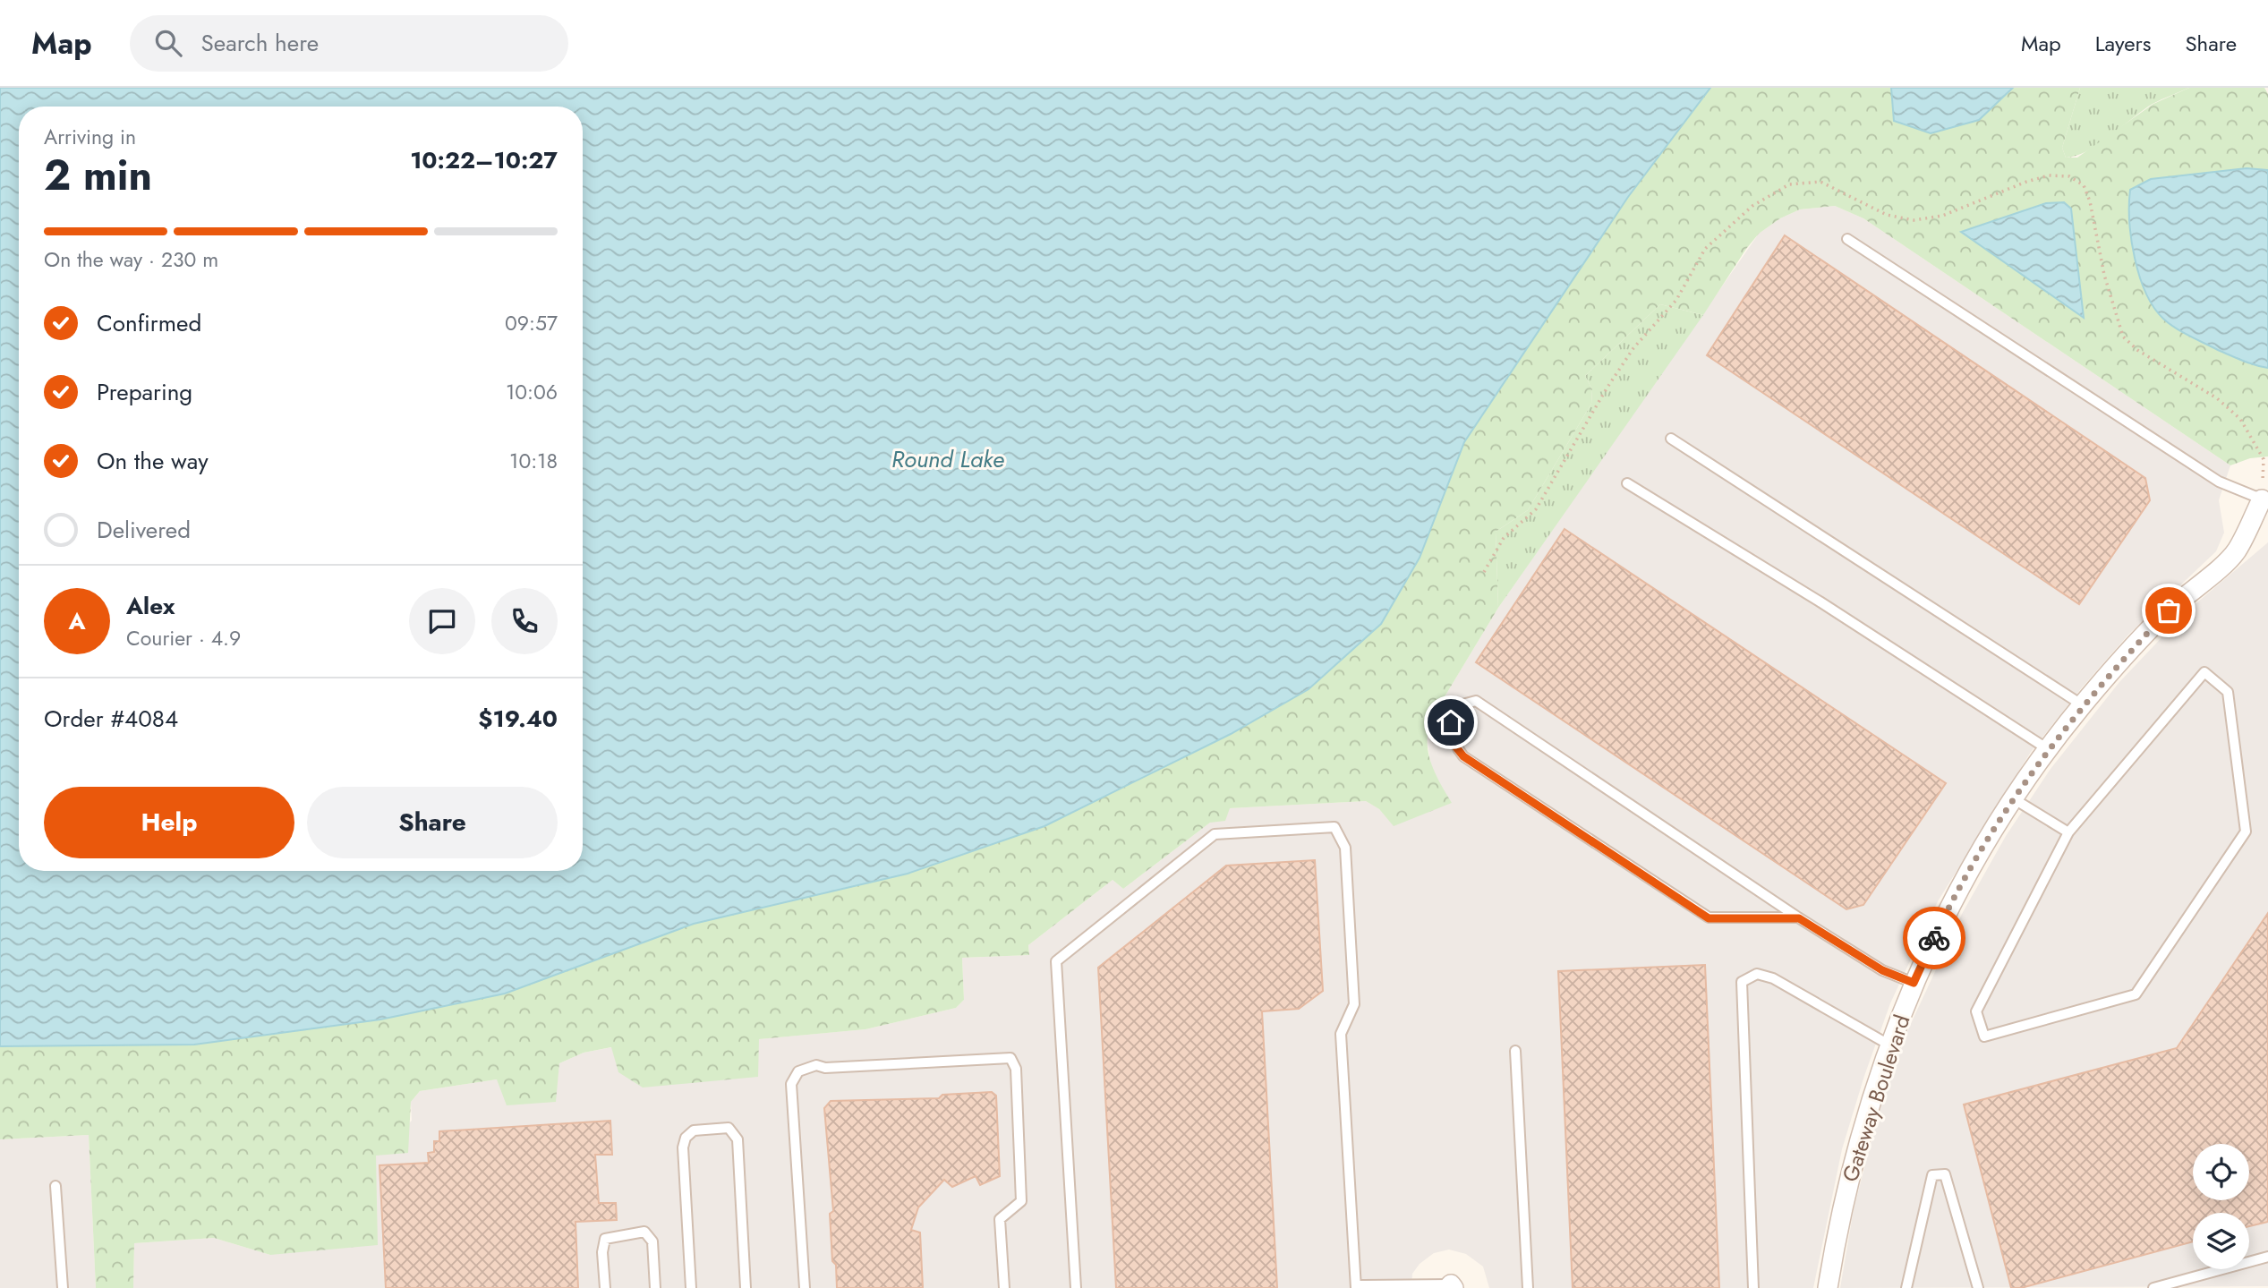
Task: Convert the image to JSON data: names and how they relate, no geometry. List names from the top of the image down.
{
  "streets": {
    "street": ["Gateway Boulevard"]
  },
  "water": ["Round Lake"],
  "page": {
    "header": "Map",
    "search": "Search here",
    "nav": ["Map", "Layers", "Share"],
    "heading": ["2 min", "Arriving in", "10:22–10:27"],
    "panel": [
      "Alex",
      "Courier · 4.9",
      "Order #4084",
      "$19.40"
    ],
    "bar": "On the way · 230 m",
    "list": [
      ["Confirmed", "09:57"],
      ["Preparing", "10:06"],
      ["On the way", "10:18"],
      "Delivered"
    ],
    "round": "A",
    "buttons": ["Help", "Share"]
  }
}
